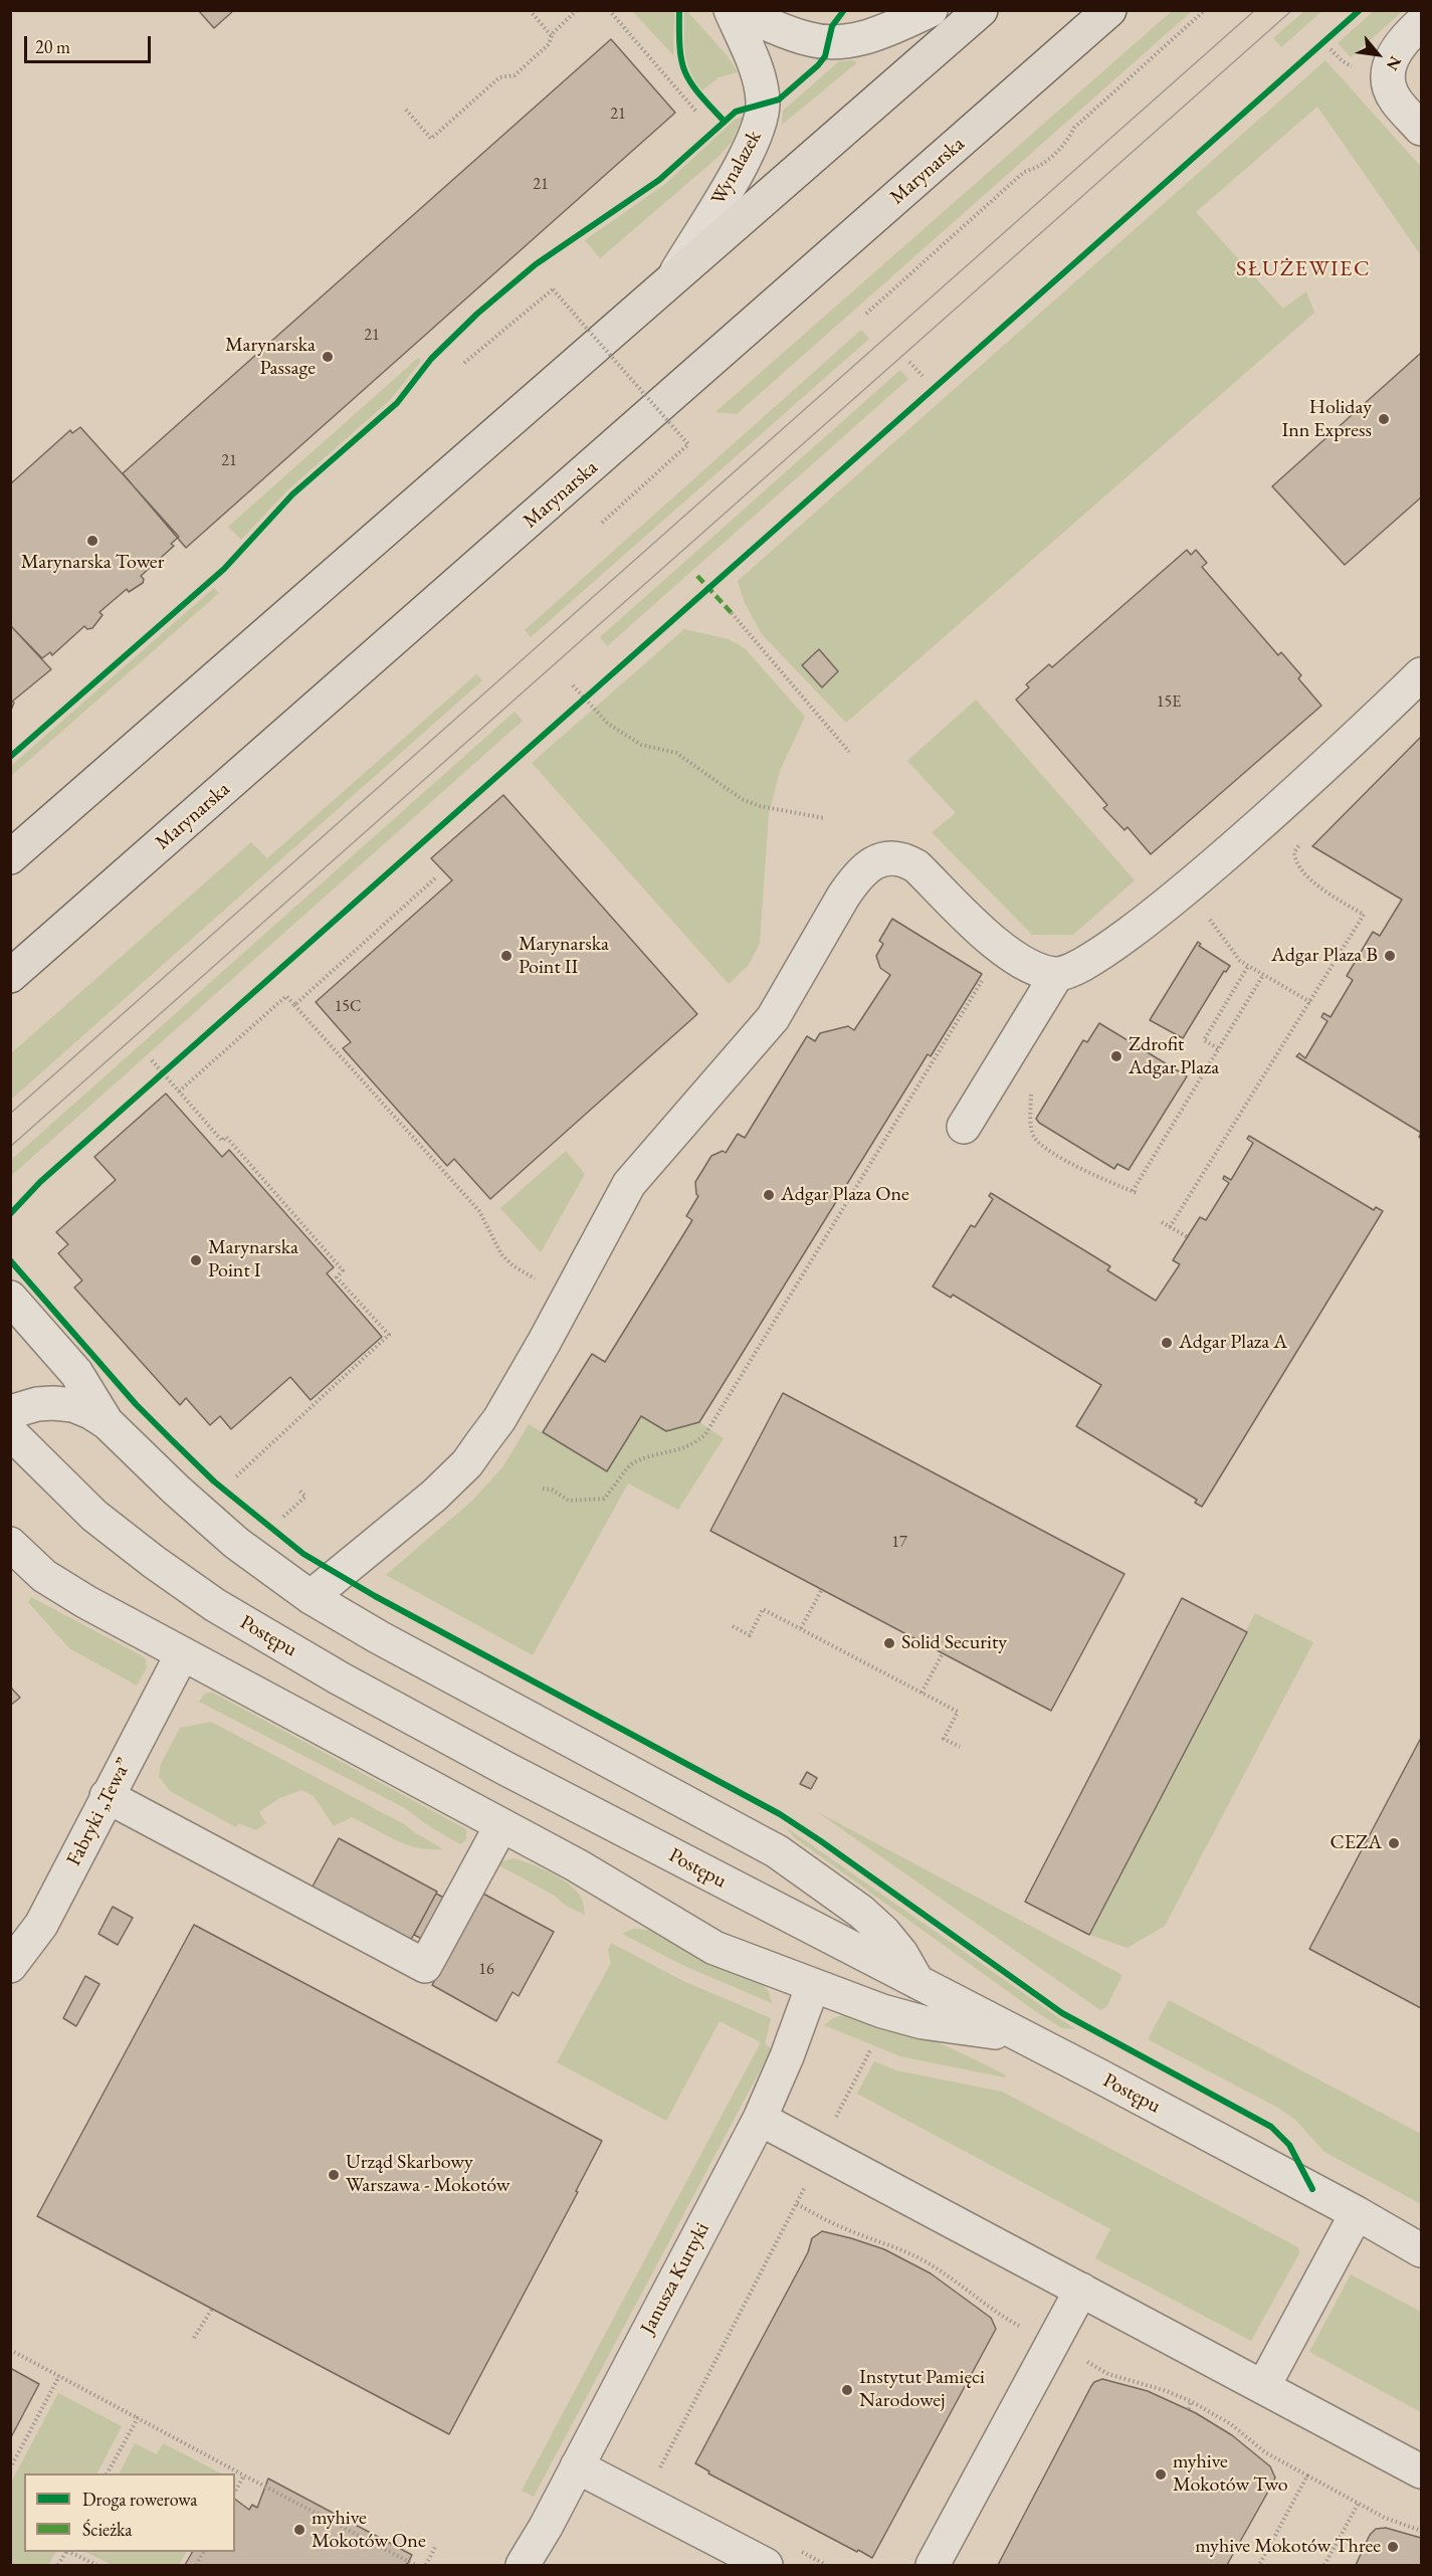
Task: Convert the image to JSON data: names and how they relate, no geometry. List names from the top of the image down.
{
  "streets": {
    "main road": ["Marynarska"],
    "street": [
      "Wynalazek",
      "Postępu",
      "Fabryki „Tewa”",
      "Janusza Kurtyki"
    ]
  },
  "districts": ["SŁUŻEWIEC"],
  "places": [
    "Marynarska Passage",
    "Holiday Inn Express",
    "Marynarska Tower",
    "Marynarska Point II",
    "Adgar Plaza B",
    "Zdrofit Adgar Plaza",
    "Adgar Plaza One",
    "Marynarska Point I",
    "Adgar Plaza A",
    "Solid Security",
    "CEZA",
    "Urząd Skarbowy Warszawa - Mokotów",
    "Instytut Pamięci Narodowej",
    "myhive Mokotów Two",
    "myhive Mokotów One",
    "myhive Mokotów Three"
  ],
  "house_numbers": [
    "21",
    "21",
    "21",
    "21",
    "15E",
    "15C",
    "17",
    "16"
  ],
  "legend": ["Droga rowerowa", "Ścieżka"],
  "scale_bar": "20 m",
  "north": "bottom right"
}
